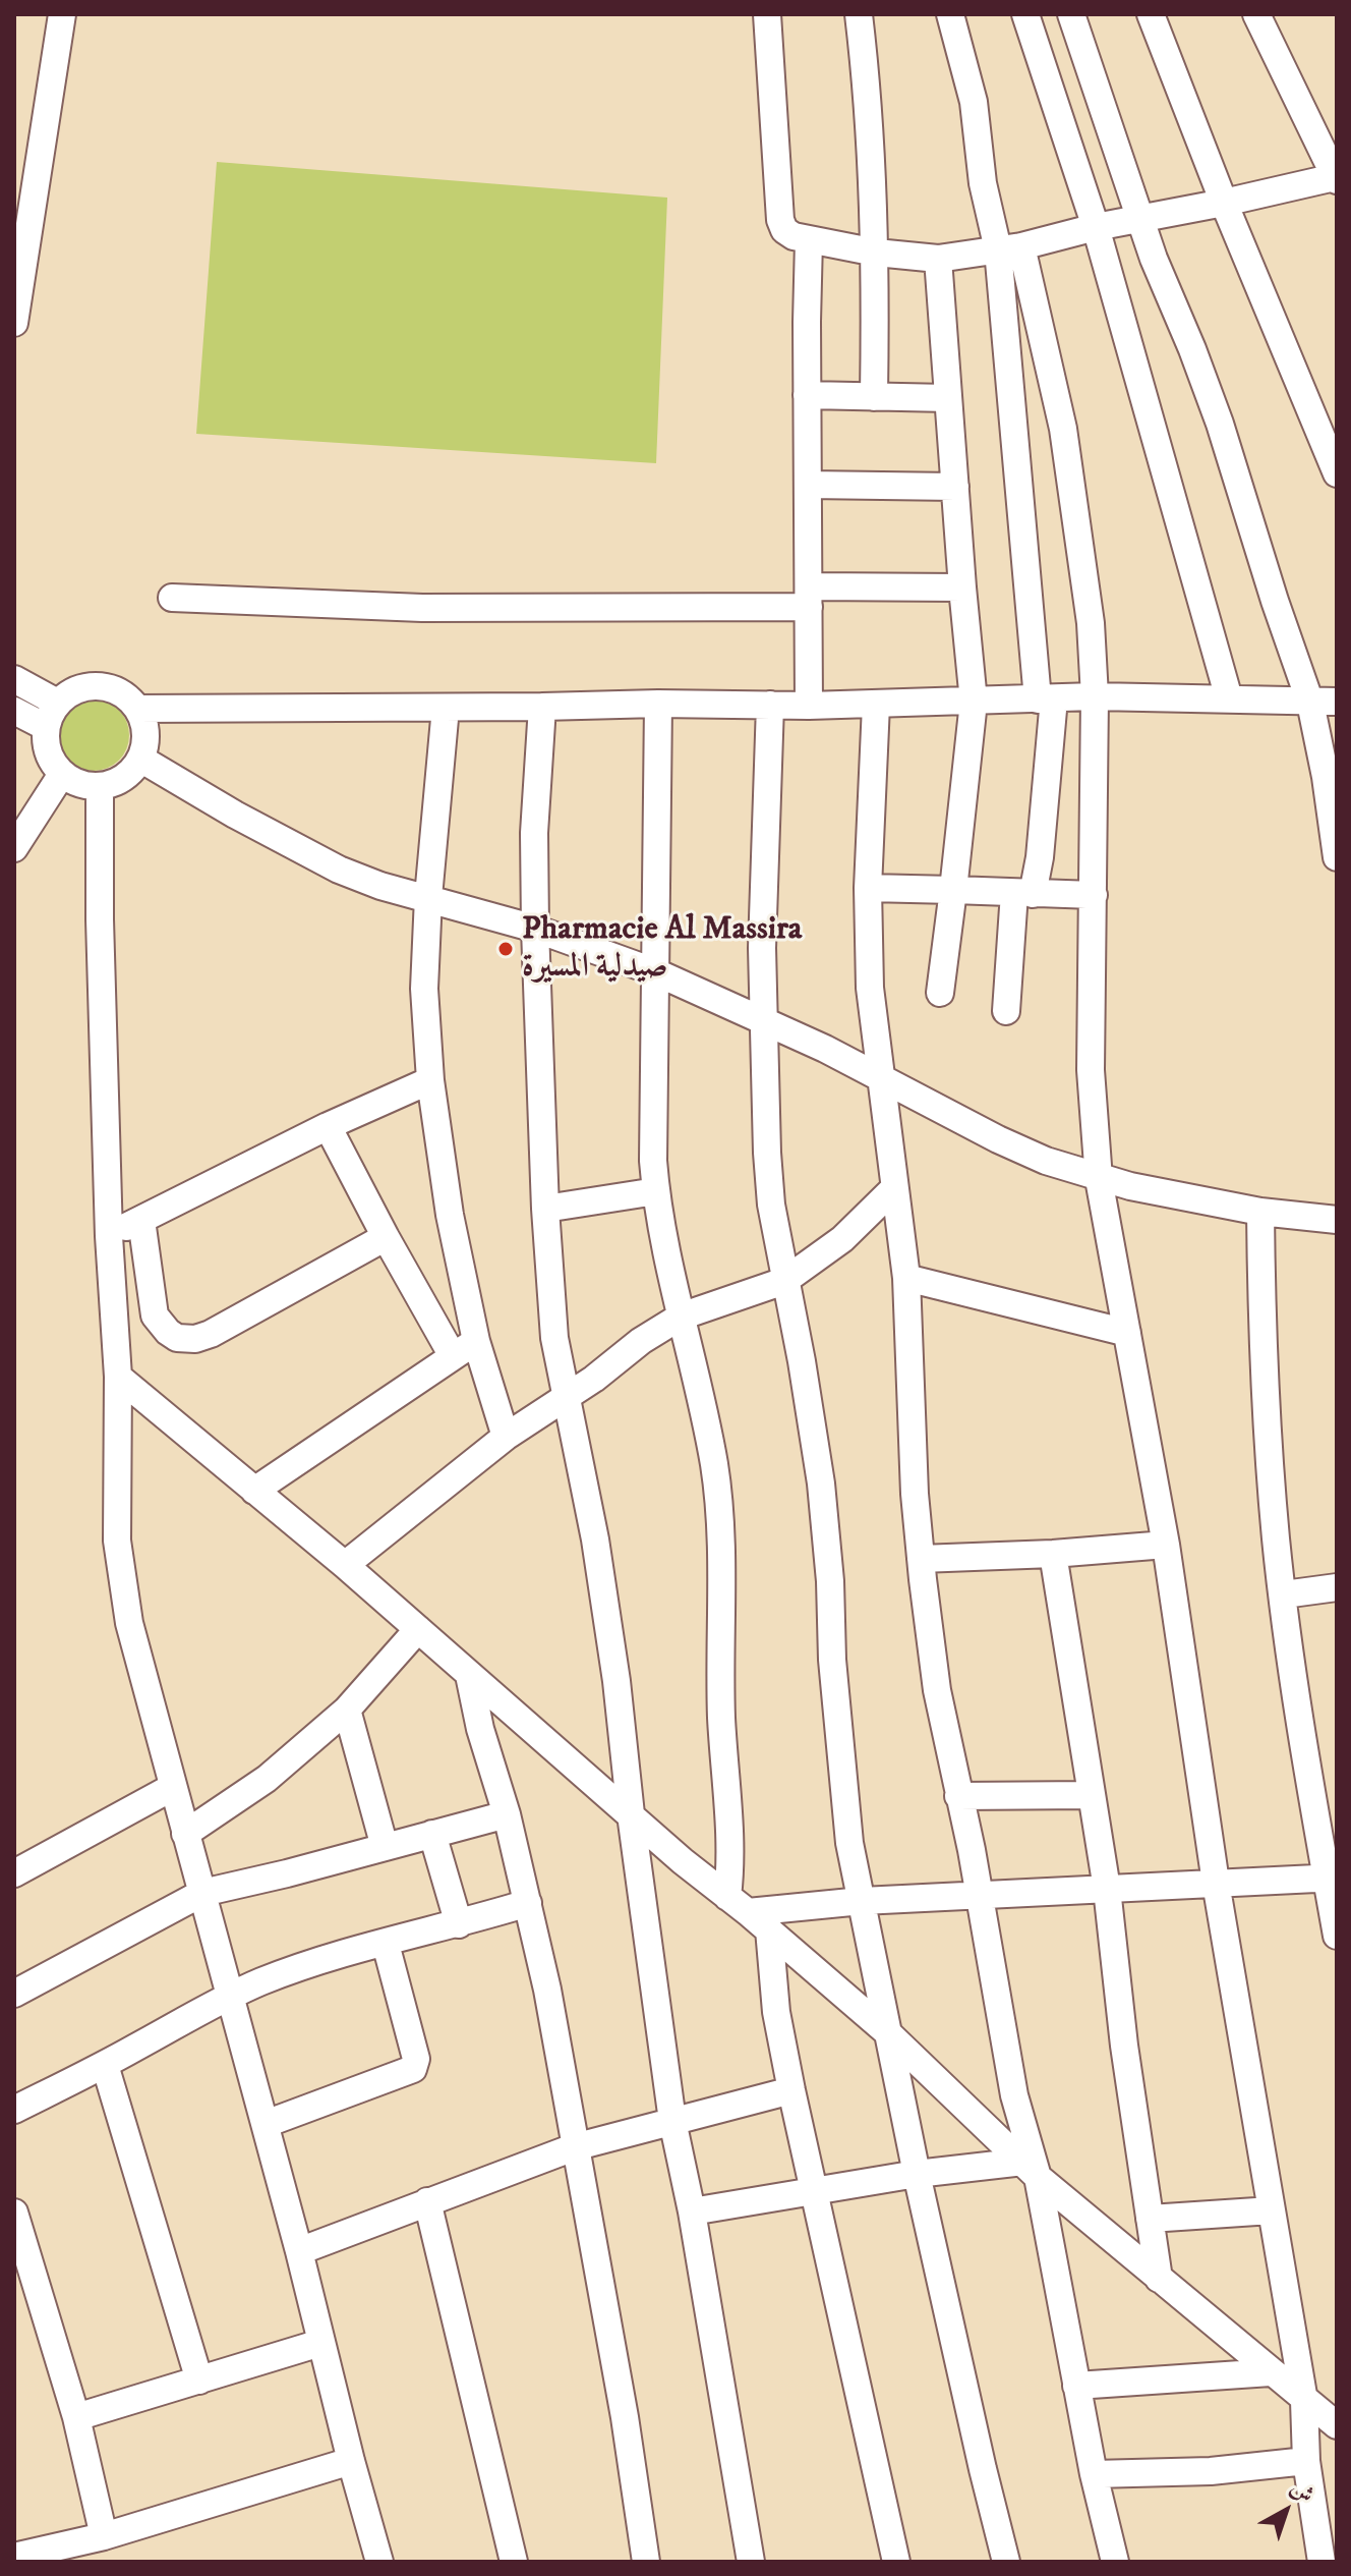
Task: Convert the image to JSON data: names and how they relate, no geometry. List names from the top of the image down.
{
  "places": ["Pharmacie Al Massira صيدلية المسيرة"],
  "north": "top right"
}
